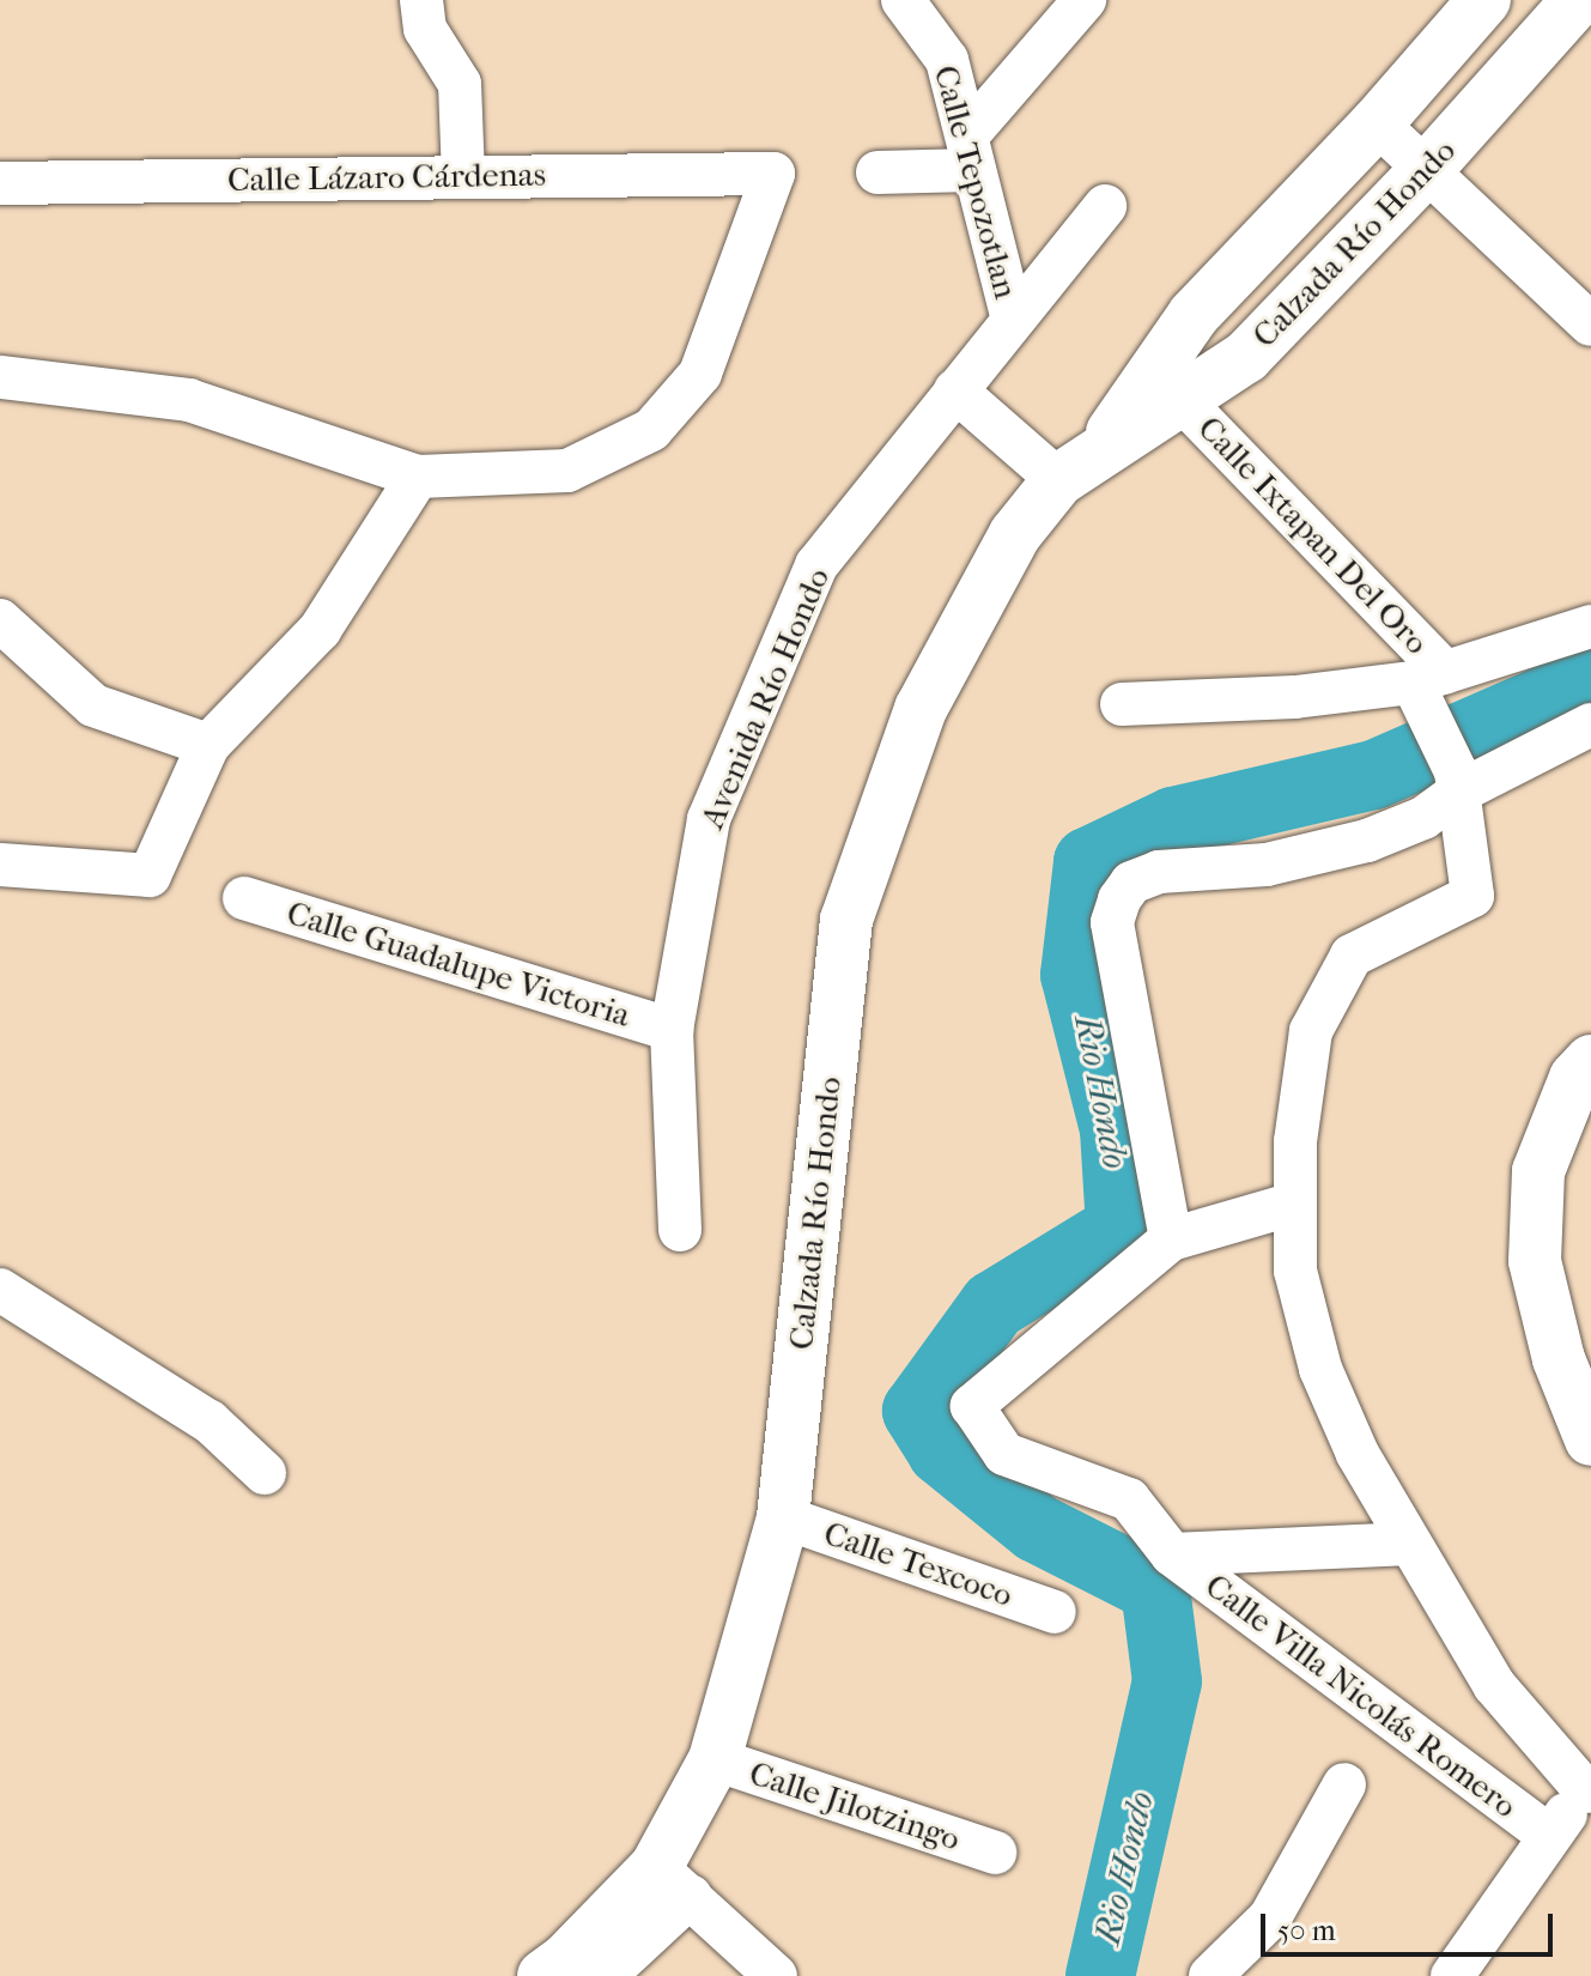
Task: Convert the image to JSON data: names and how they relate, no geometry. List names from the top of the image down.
{
  "streets": {
    "main road": ["Calzada Río Hondo"],
    "street": [
      "Calle Lázaro Cárdenas",
      "Calle Tepozotlan",
      "Calle Ixtapan Del Oro",
      "Avenida Río Hondo",
      "Calle Guadalupe Victoria",
      "Calle Texcoco",
      "Calle Villa Nicolás Romero",
      "Calle Jilotzingo"
    ]
  },
  "crossings": [
    ["Calle Tepozotlan", "Avenida Río Hondo"],
    ["Calzada Río Hondo", "Calle Ixtapan Del Oro"],
    ["Calzada Río Hondo", "Calle Texcoco"],
    ["Calzada Río Hondo", "Calle Jilotzingo"],
    ["Avenida Río Hondo", "Calle Guadalupe Victoria"]
  ],
  "water": ["Rio Hondo"],
  "scale_bar": "50 m"
}
